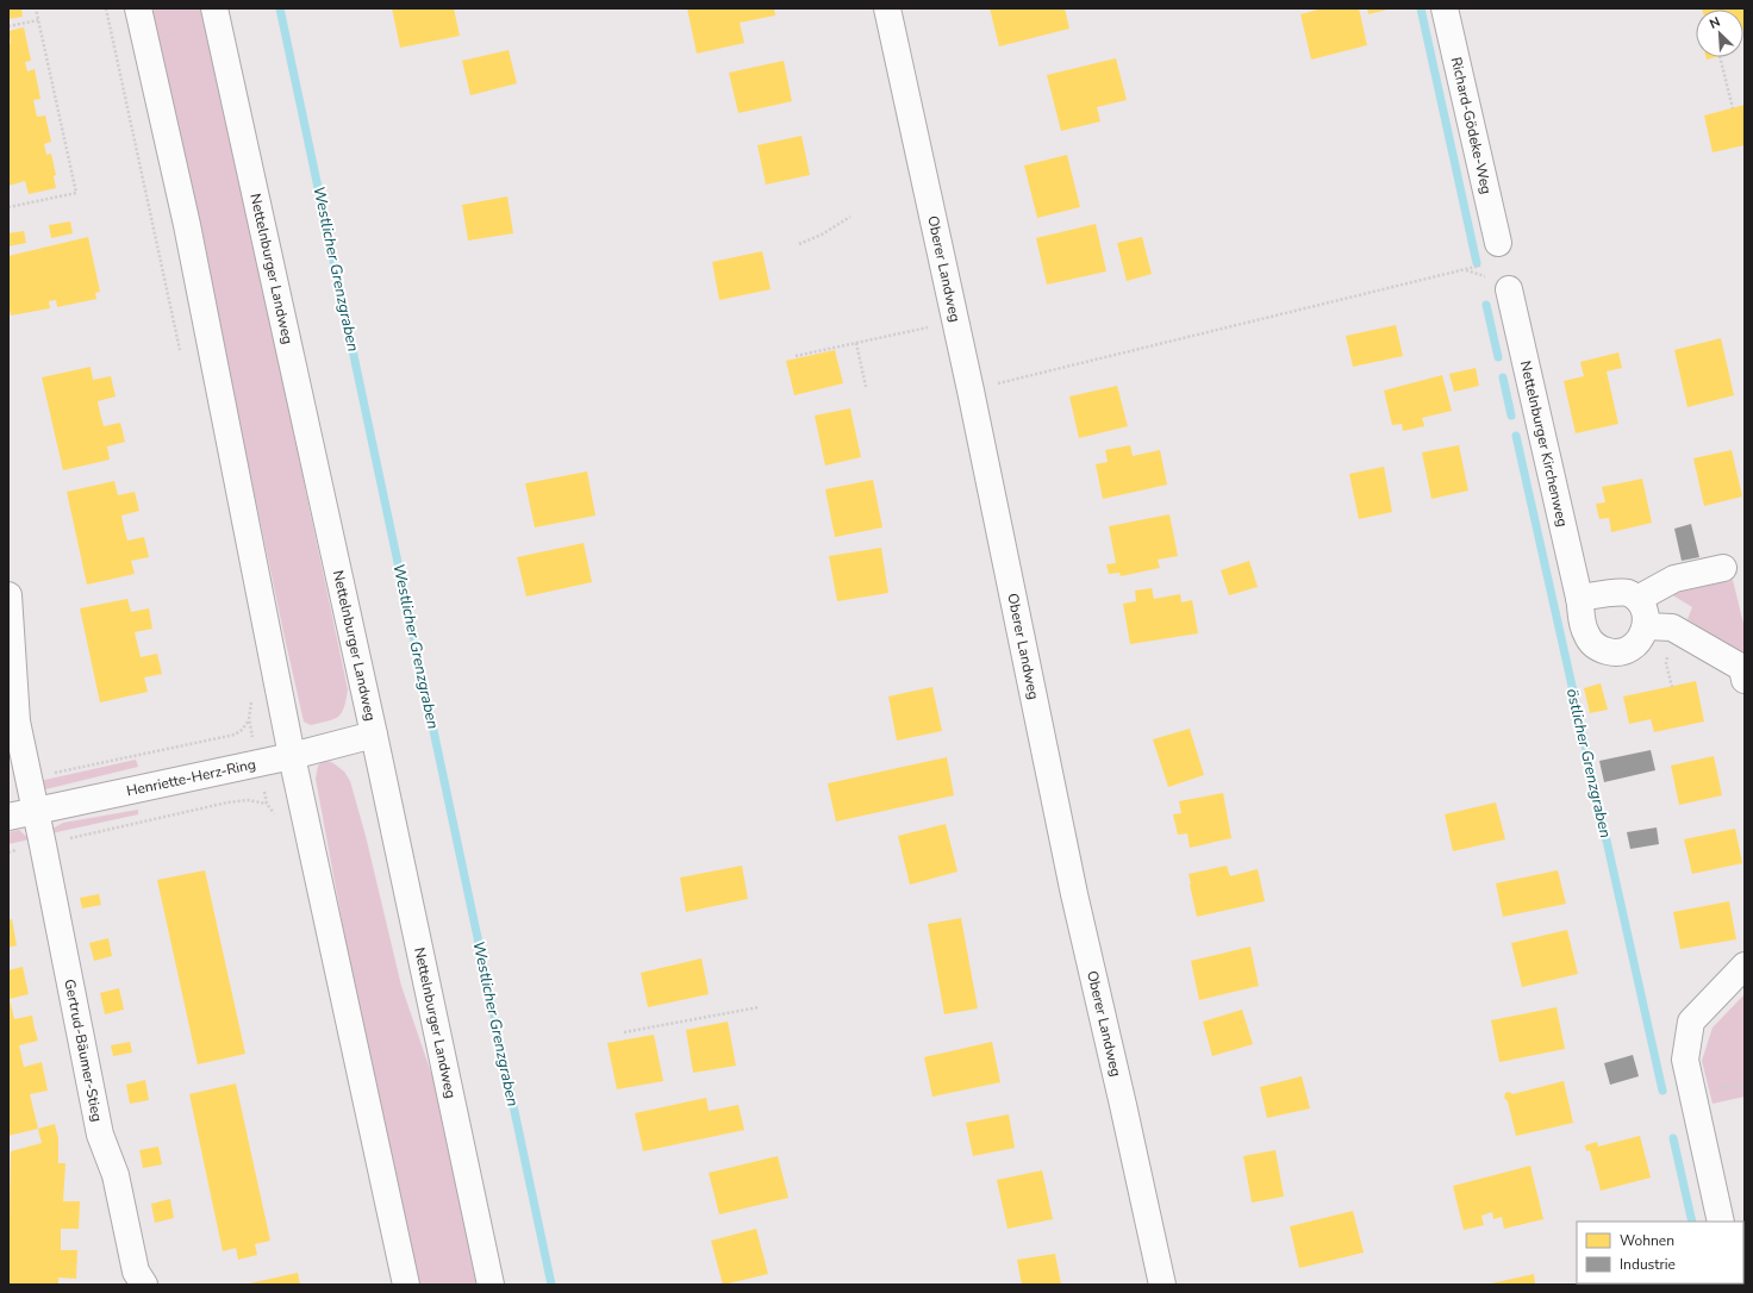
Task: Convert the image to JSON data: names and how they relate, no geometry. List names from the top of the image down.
{
  "streets": {
    "street": [
      "Richard-Gödeke-Weg",
      "Nettelnburger Landweg",
      "Oberer Landweg",
      "Nettelnburger Kirchenweg",
      "Henriette-Herz-Ring",
      "Gertrud-Bäumer-Stieg"
    ]
  },
  "crossings": [
    ["Nettelnburger Landweg", "Henriette-Herz-Ring"],
    ["Henriette-Herz-Ring", "Gertrud-Bäumer-Stieg"]
  ],
  "water": ["Westlicher Grenzgraben", "östlicher Grenzgraben"],
  "legend": ["Wohnen", "Industrie"],
  "north": "top left"
}
